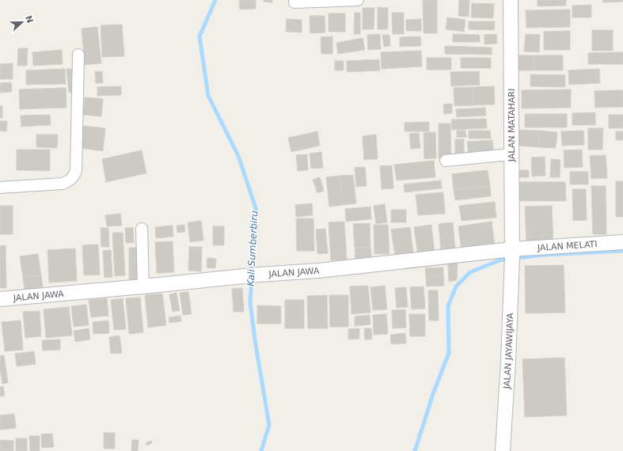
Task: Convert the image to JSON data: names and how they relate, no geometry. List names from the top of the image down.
{
  "streets": {
    "street": [
      "JALAN MATAHARI",
      "JALAN MELATI",
      "JALAN JAWA",
      "JALAN JAYAWIJAYA"
    ]
  },
  "crossings": [
    ["JALAN MATAHARI", "JALAN MELATI"],
    ["JALAN MATAHARI", "JALAN JAWA"],
    ["JALAN MATAHARI", "JALAN JAYAWIJAYA"],
    ["JALAN MELATI", "JALAN JAWA"],
    ["JALAN MELATI", "JALAN JAYAWIJAYA"],
    ["JALAN JAWA", "JALAN JAYAWIJAYA"]
  ],
  "water": ["Kali Sumberbiru"],
  "north": "right"
}
